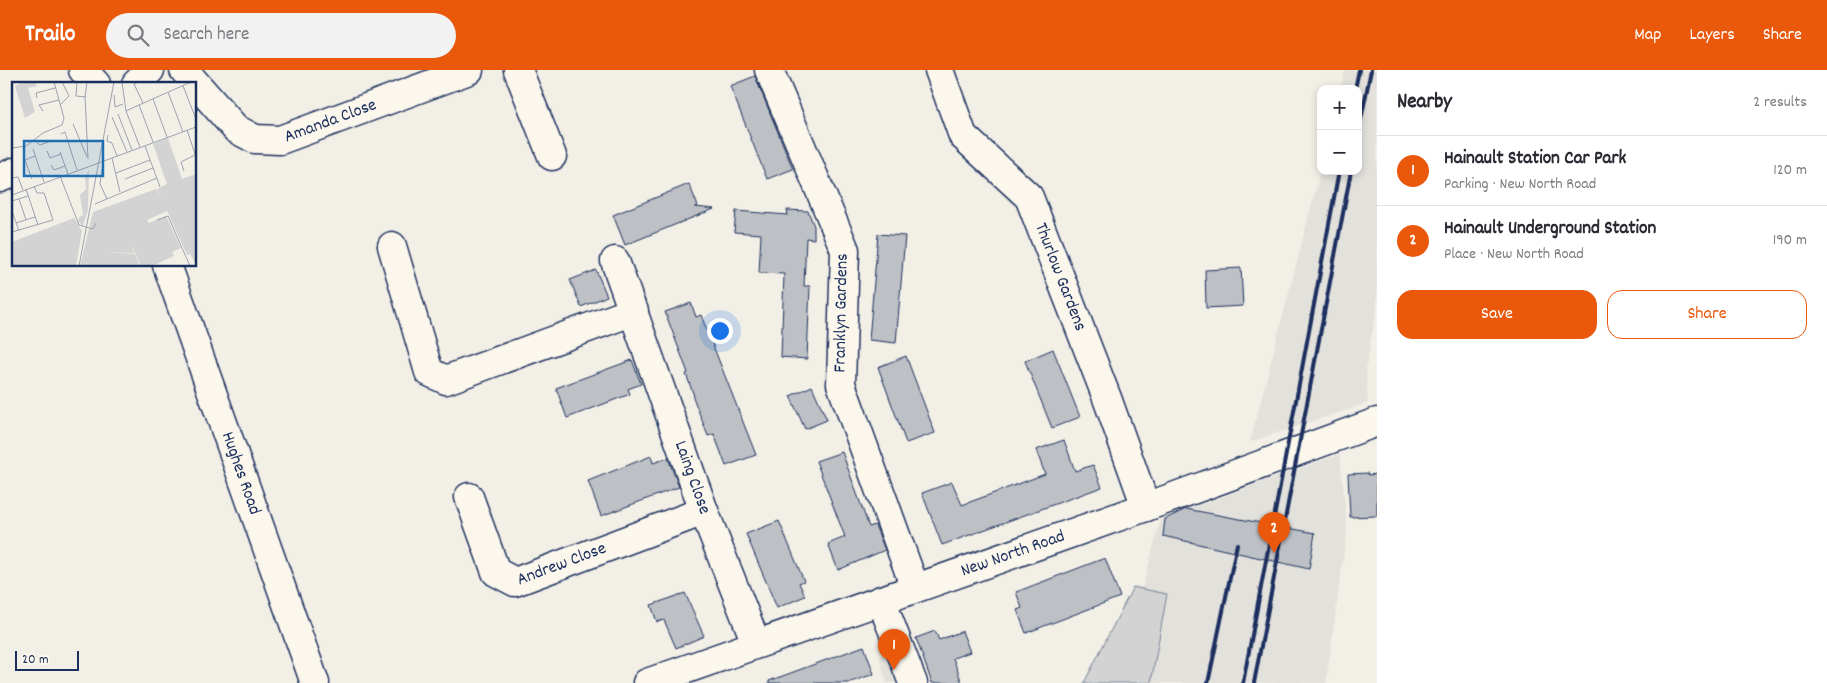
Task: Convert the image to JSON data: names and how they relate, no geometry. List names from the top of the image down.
{
  "streets": {
    "street": [
      "Amanda Close",
      "Thurlow Gardens",
      "Franklyn Gardens",
      "Hughes Road",
      "Laing Close",
      "New North Road",
      "Andrew Close"
    ]
  },
  "crossings": [
    ["Thurlow Gardens", "New North Road"],
    ["Franklyn Gardens", "New North Road"],
    ["Laing Close", "New North Road"],
    ["Laing Close", "Andrew Close"]
  ],
  "scale_bar": "20 m",
  "page": {
    "header": "Trailo",
    "search": "Search here",
    "nav": ["Map", "Layers", "Share"],
    "heading": ["Nearby", "2 results"],
    "map_buttons": ["+", "−"],
    "list": [
      {
        "mark": "1",
        "name": "Hainault Station Car Park",
        "note": "Parking · New North Road",
        "value": "120 m"
      },
      {
        "mark": "2",
        "name": "Hainault Underground Station",
        "note": "Place · New North Road",
        "value": "190 m"
      }
    ],
    "buttons": ["Save", "Share"],
    "pins": ["2", "1"],
    "scale": "20 m"
  }
}
